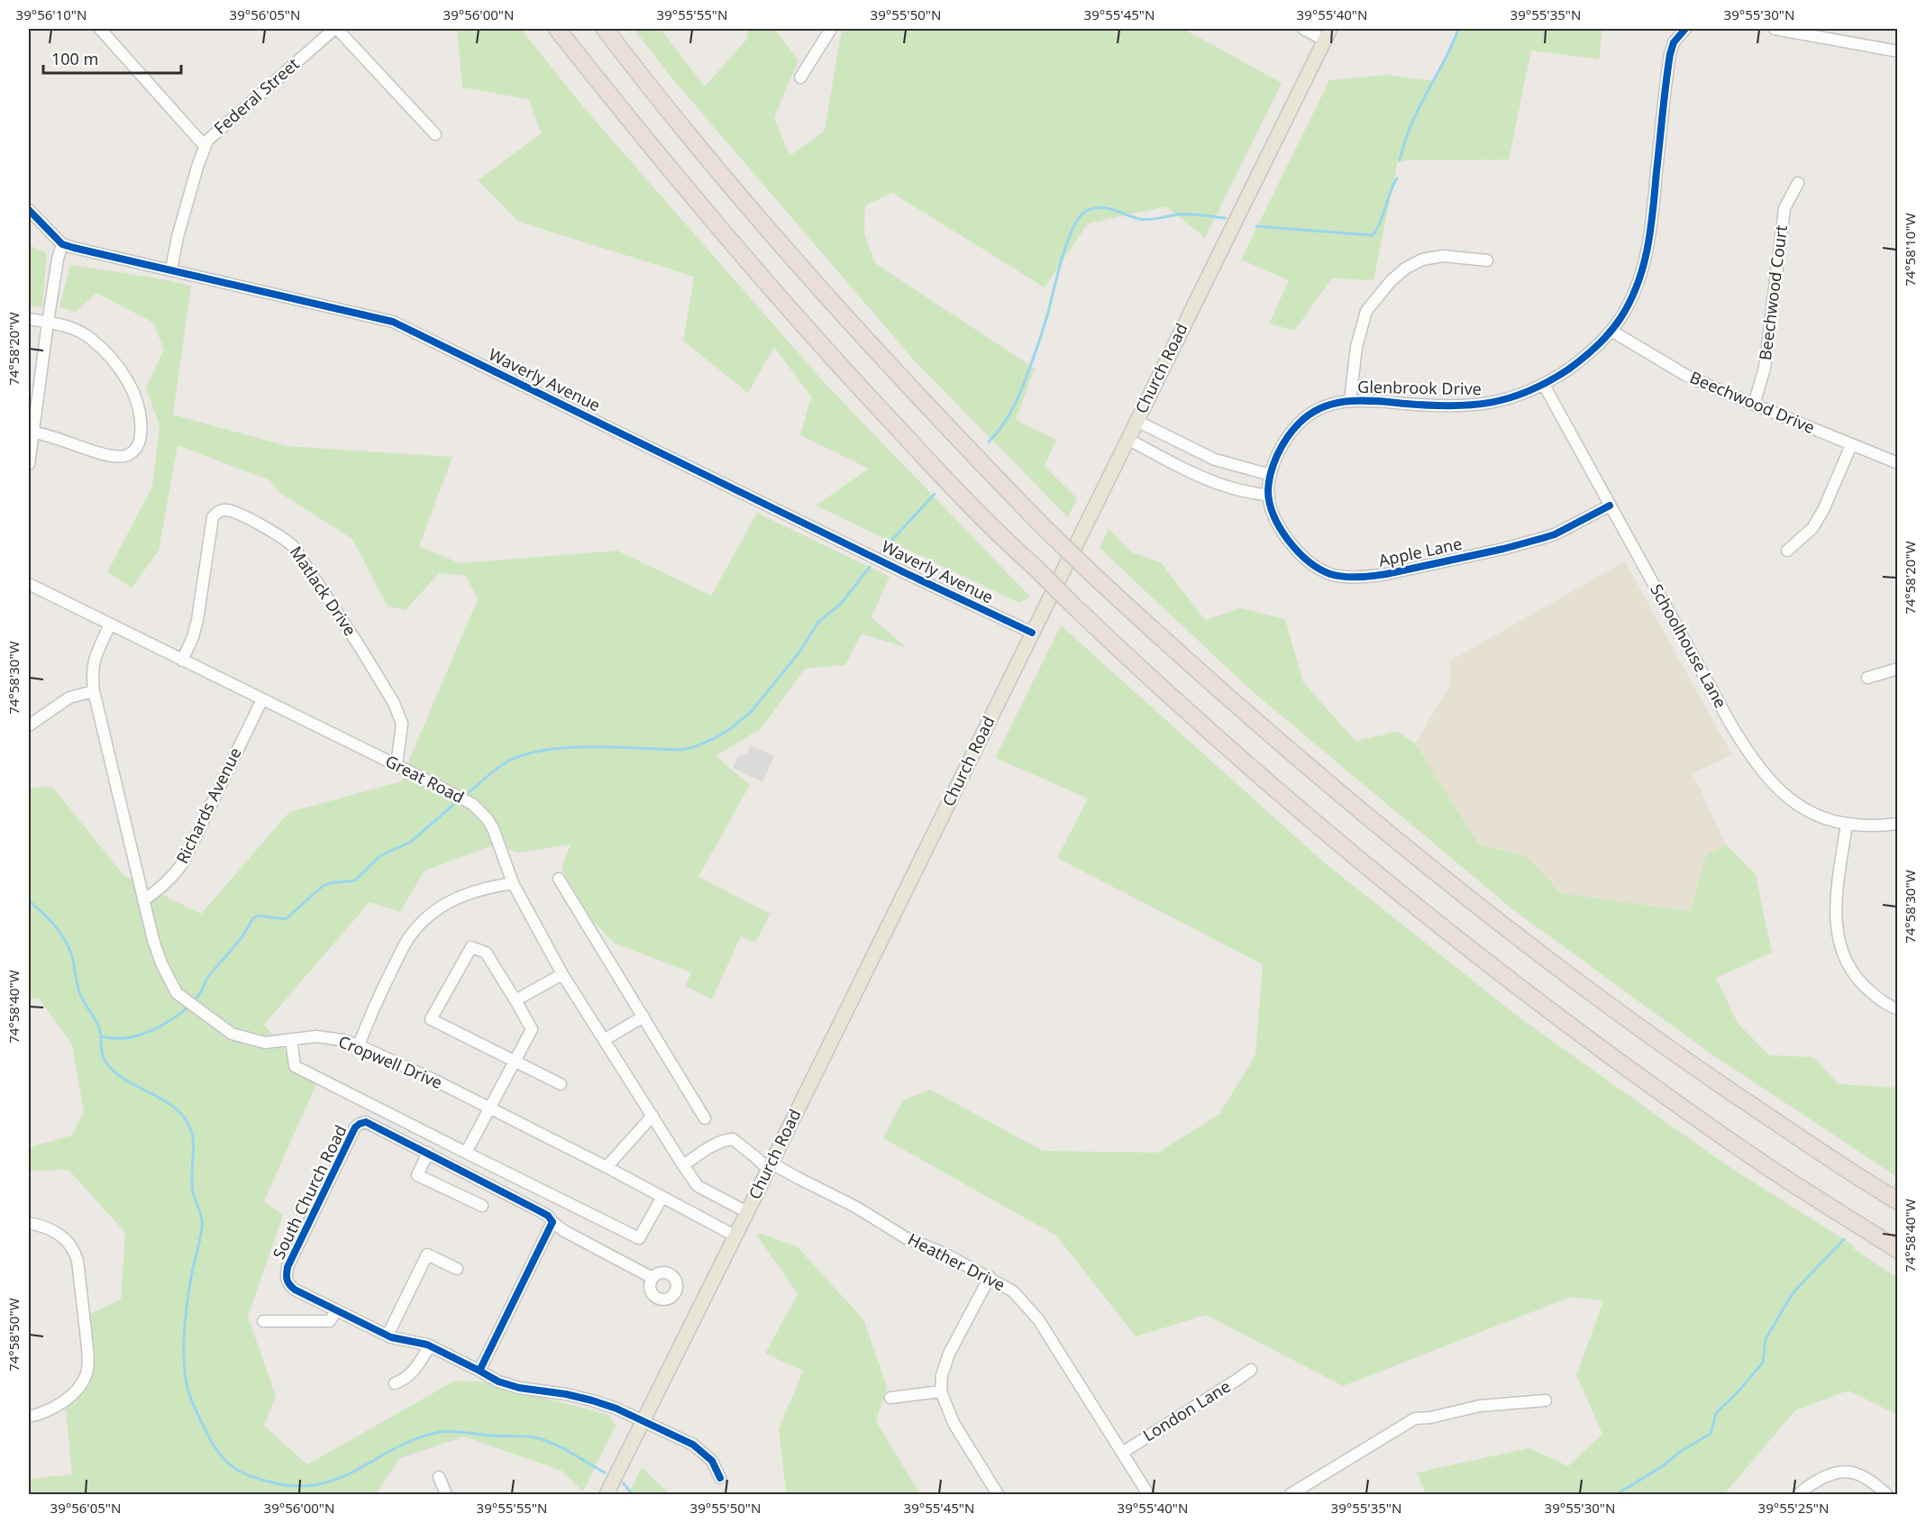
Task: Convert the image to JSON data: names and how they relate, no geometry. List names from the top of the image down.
{
  "streets": {
    "main road": ["Church Road"],
    "street": [
      "Federal Street",
      "Beechwood Court",
      "Waverly Avenue",
      "Glenbrook Drive",
      "Beechwood Drive",
      "Apple Lane",
      "Matlack Drive",
      "Schoolhouse Lane",
      "Great Road",
      "Richards Avenue",
      "Cropwell Drive",
      "South Church Road",
      "Heather Drive",
      "London Lane"
    ]
  },
  "crossings": [
    ["Federal Street", "Waverly Avenue"],
    ["Beechwood Court", "Beechwood Drive"],
    ["Church Road", "Waverly Avenue"],
    ["Church Road", "Great Road"],
    ["Church Road", "Cropwell Drive"],
    ["Church Road", "South Church Road"],
    ["Church Road", "Heather Drive"],
    ["Glenbrook Drive", "Beechwood Drive"],
    ["Glenbrook Drive", "Apple Lane"],
    ["Glenbrook Drive", "Schoolhouse Lane"],
    ["Apple Lane", "Schoolhouse Lane"],
    ["Matlack Drive", "Great Road"],
    ["Great Road", "Richards Avenue"],
    ["Great Road", "Cropwell Drive"],
    ["Richards Avenue", "Cropwell Drive"],
    ["Heather Drive", "London Lane"]
  ],
  "scale_bar": "100 m",
  "coordinates": [
    "39°56'10\"N",
    "39°56'05\"N",
    "39°56'00\"N",
    "39°55'55\"N",
    "39°55'50\"N",
    "39°55'45\"N",
    "39°55'40\"N",
    "39°55'35\"N",
    "39°55'30\"N",
    "74°58'10\"W",
    "74°58'20\"W",
    "74°58'30\"W",
    "74°58'40\"W",
    "74°58'50\"W",
    "39°55'25\"N"
  ]
}
